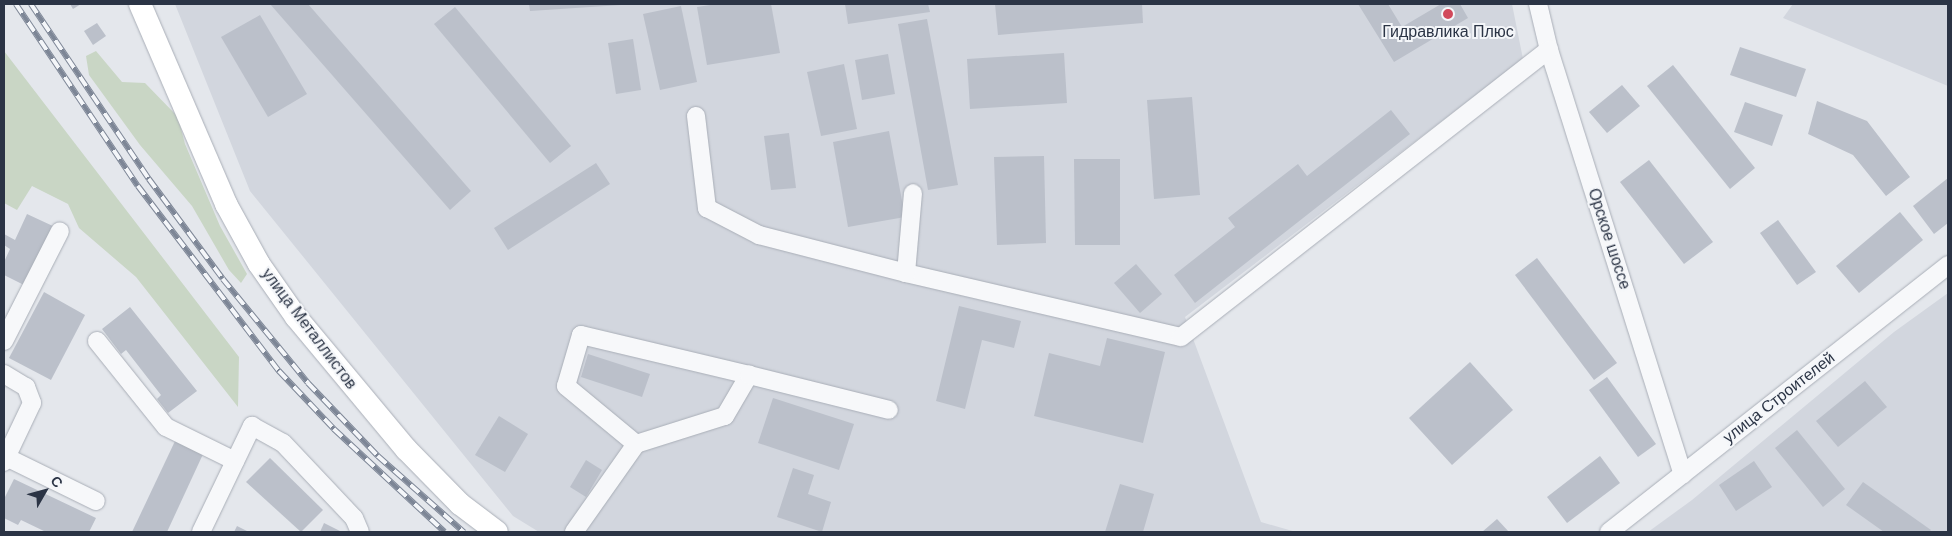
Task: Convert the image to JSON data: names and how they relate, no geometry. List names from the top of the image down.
{
  "streets": {
    "main road": ["улица Металлистов"],
    "street": ["Орское шоссе", "улица Строителей"]
  },
  "crossings": [
    ["Орское шоссе", "улица Строителей"]
  ],
  "places": ["Гидравлика Плюс"],
  "north": "top right"
}
